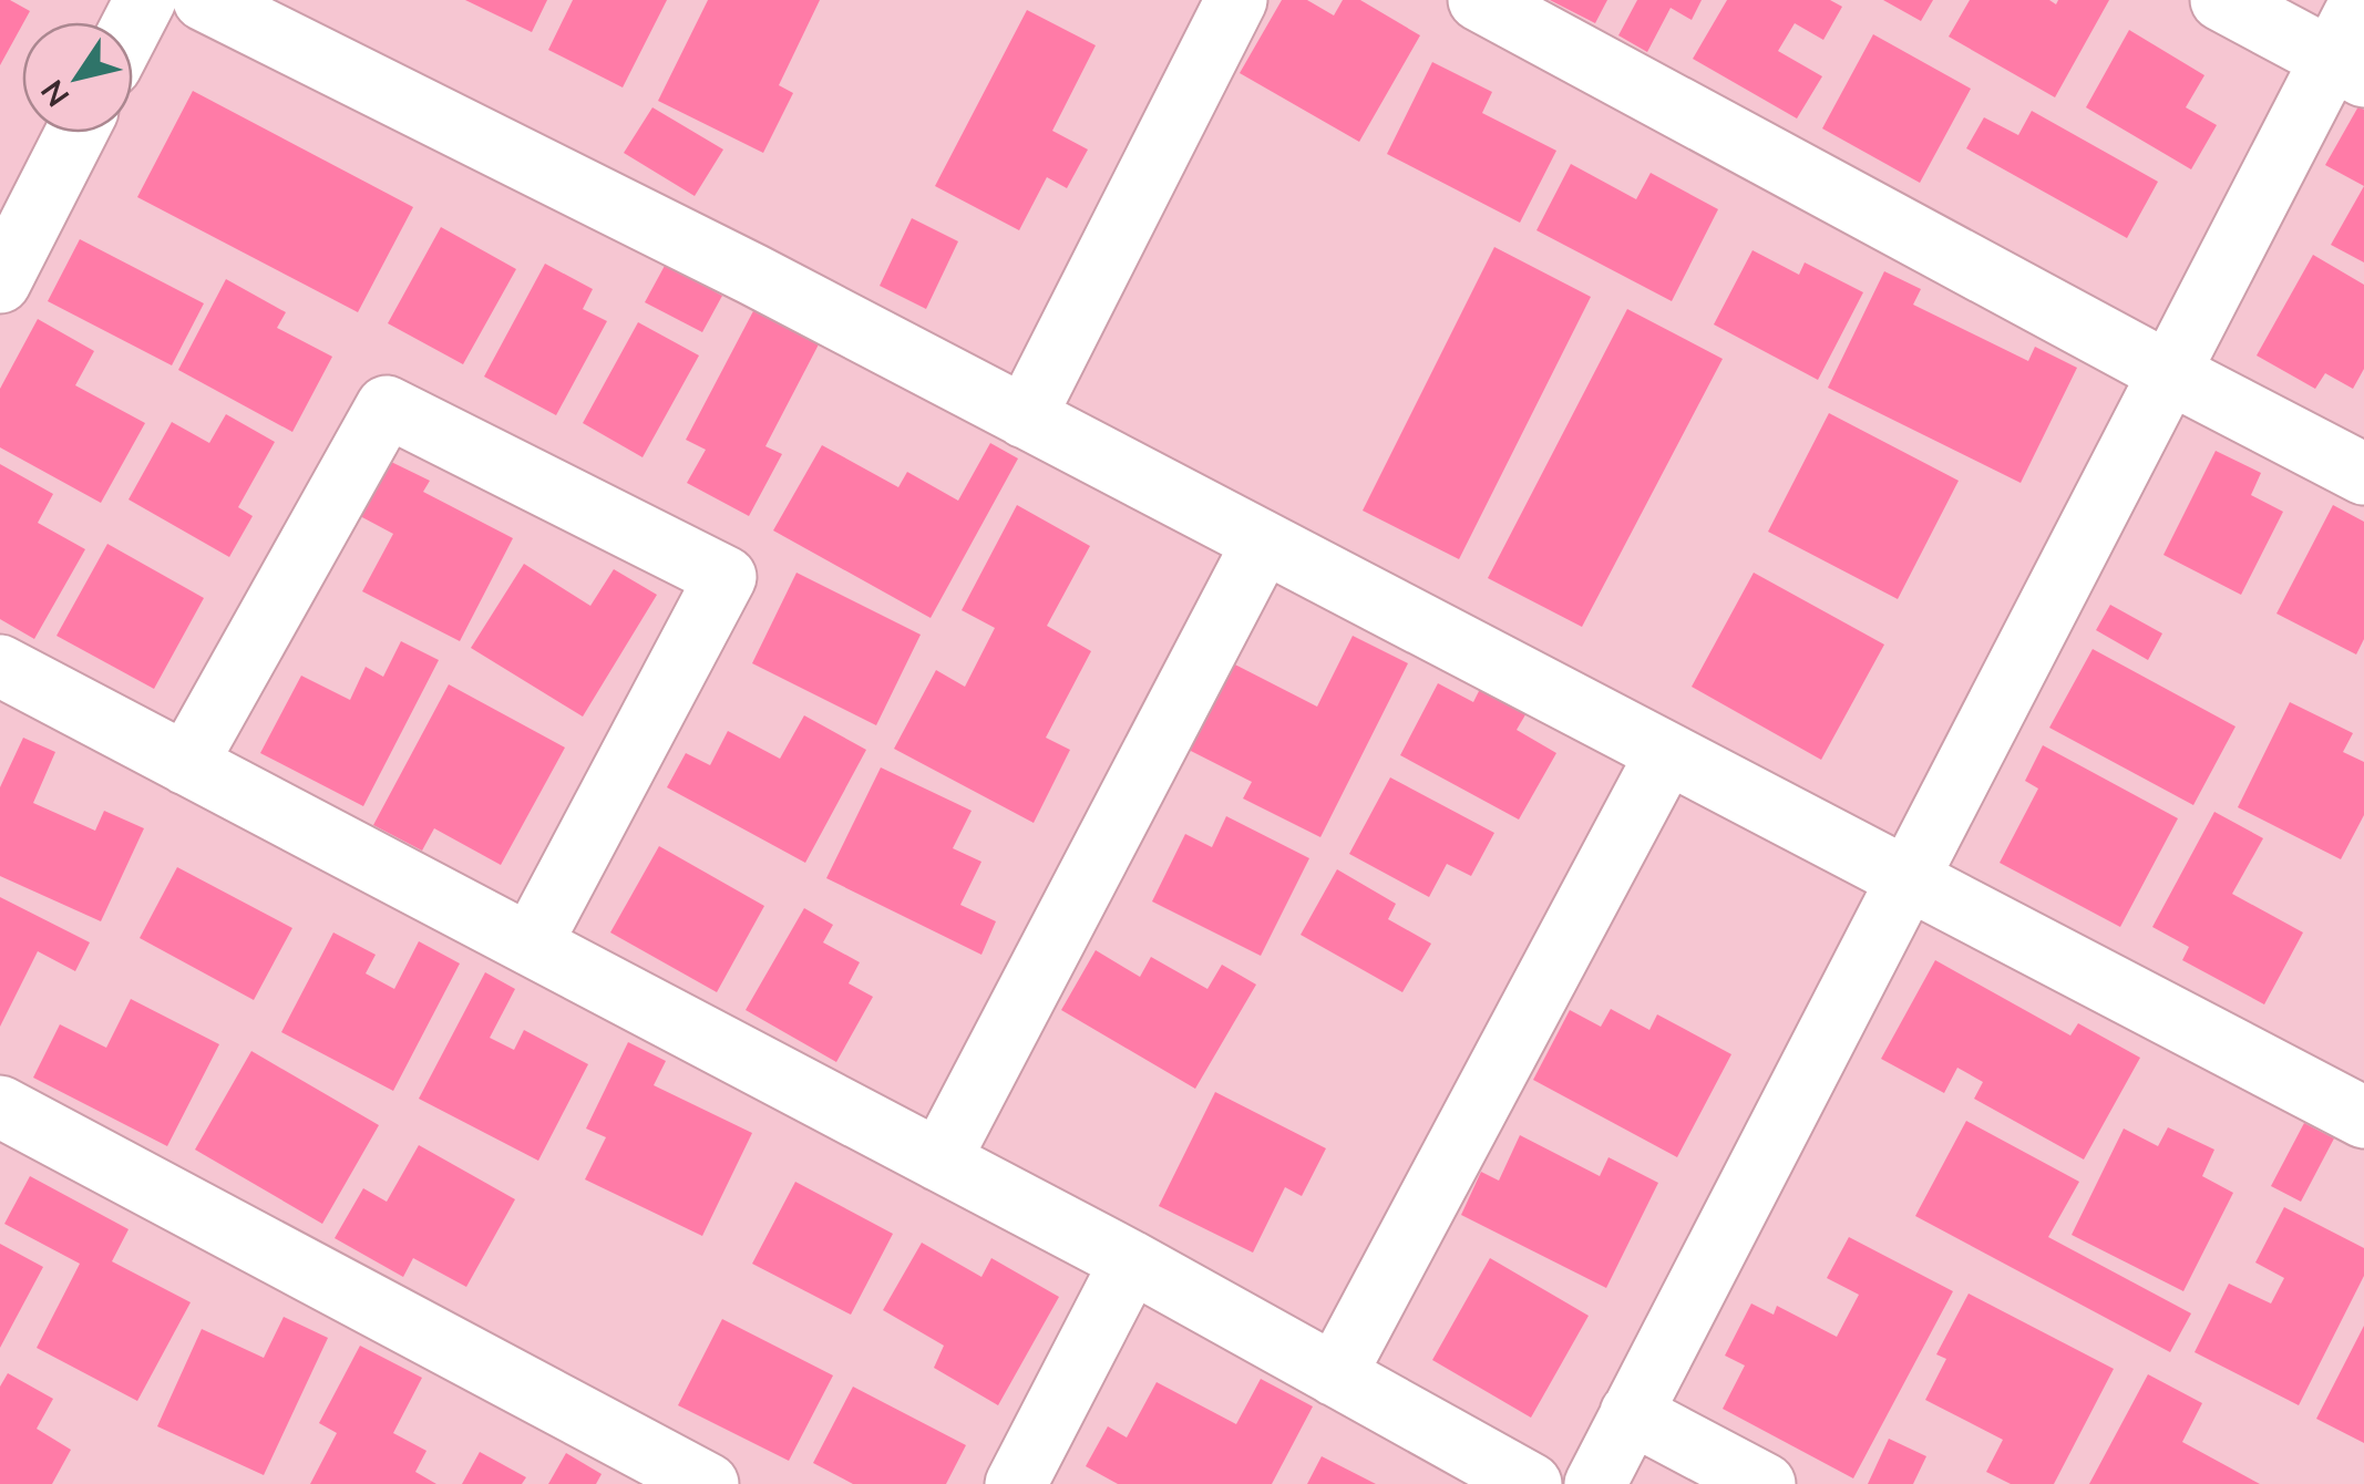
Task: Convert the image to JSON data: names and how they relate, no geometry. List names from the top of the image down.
{
  "north": "bottom left"
}
